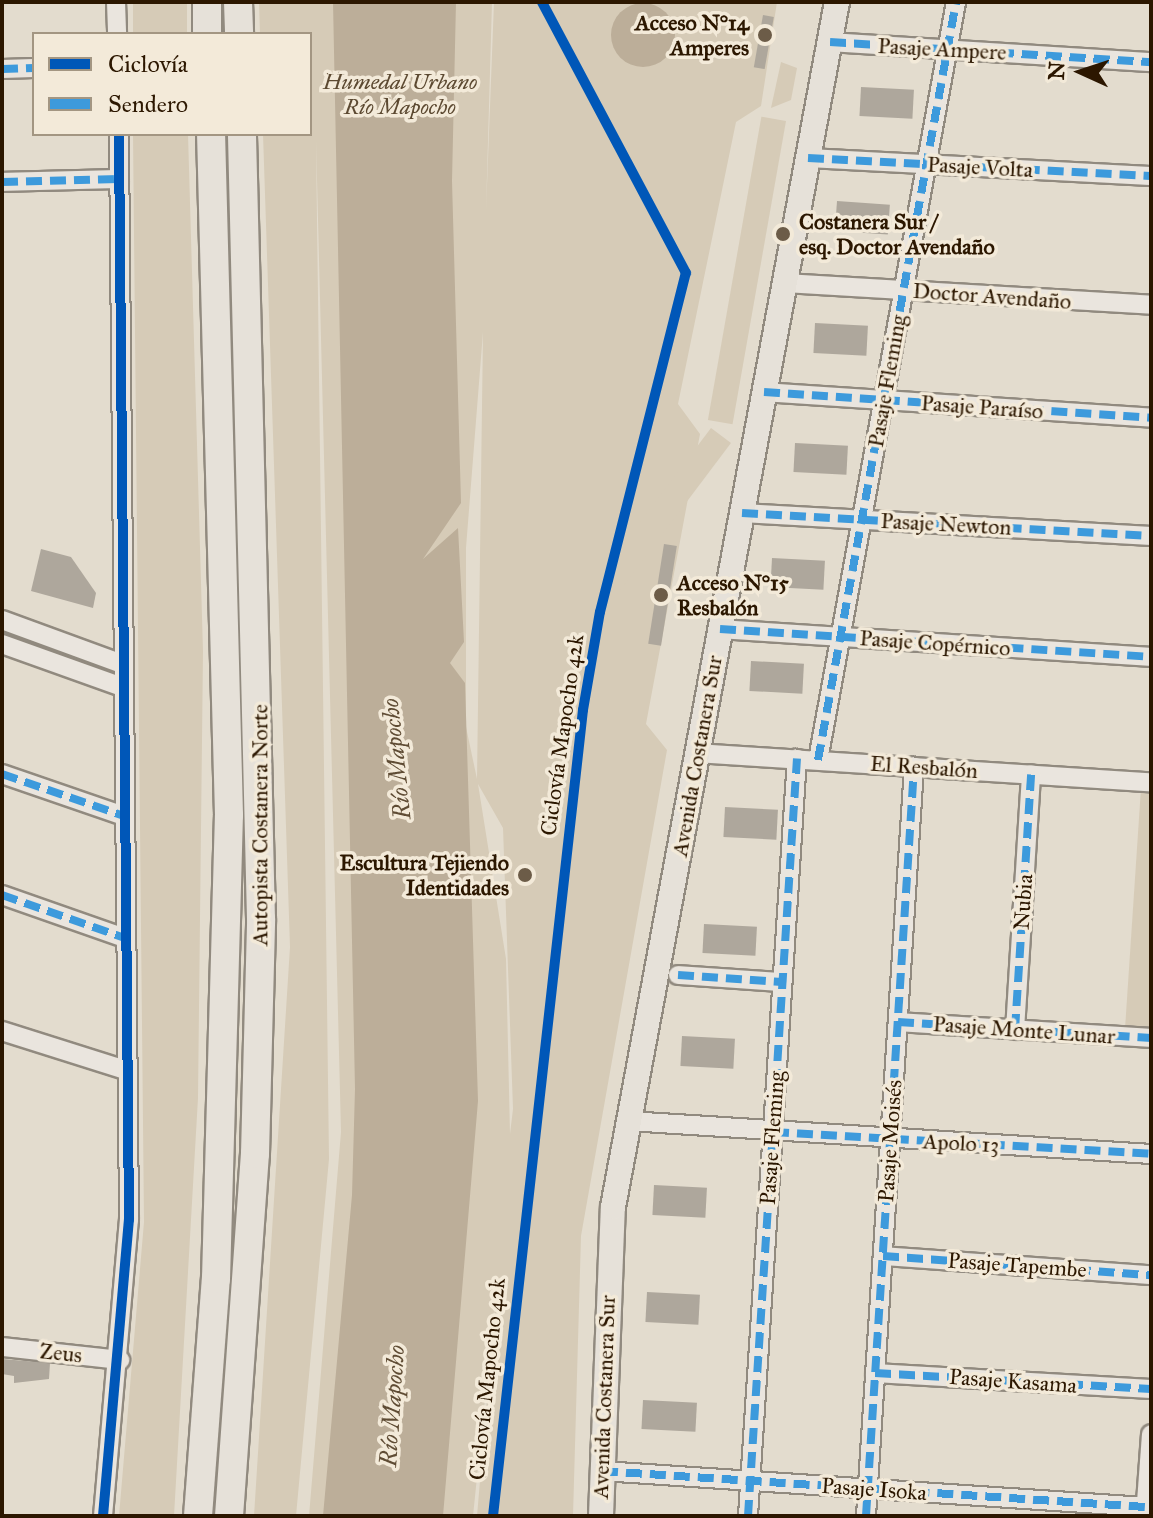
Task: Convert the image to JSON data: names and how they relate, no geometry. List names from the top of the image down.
{
  "streets": {
    "highway": ["Autopista Costanera Norte"],
    "main road": ["Avenida Costanera Sur"],
    "street": [
      "Pasaje Ampere",
      "Pasaje Volta",
      "Doctor Avendaño",
      "Pasaje Fleming",
      "Pasaje Paraíso",
      "Pasaje Newton",
      "Pasaje Copérnico",
      "El Resbalón",
      "Nubia",
      "Pasaje Monte Lunar",
      "Pasaje Moisés",
      "Apolo 13",
      "Pasaje Tapembe",
      "Zeus",
      "Pasaje Kasama",
      "Pasaje Isoka"
    ],
    "cycle path": ["Ciclovía Mapocho 42k"]
  },
  "crossings": [
    ["Pasaje Ampere", "Pasaje Fleming"],
    ["Pasaje Ampere", "Avenida Costanera Sur"],
    ["Pasaje Volta", "Pasaje Fleming"],
    ["Pasaje Volta", "Avenida Costanera Sur"],
    ["Doctor Avendaño", "Pasaje Fleming"],
    ["Doctor Avendaño", "Avenida Costanera Sur"],
    ["Pasaje Fleming", "Pasaje Paraíso"],
    ["Pasaje Fleming", "Pasaje Newton"],
    ["Pasaje Fleming", "Pasaje Copérnico"],
    ["Pasaje Fleming", "El Resbalón"],
    ["Pasaje Fleming", "Apolo 13"],
    ["Pasaje Fleming", "Pasaje Isoka"],
    ["Pasaje Paraíso", "Avenida Costanera Sur"],
    ["Pasaje Newton", "Avenida Costanera Sur"],
    ["Pasaje Copérnico", "Avenida Costanera Sur"],
    ["Avenida Costanera Sur", "El Resbalón"],
    ["Avenida Costanera Sur", "Apolo 13"],
    ["Avenida Costanera Sur", "Pasaje Isoka"],
    ["El Resbalón", "Nubia"],
    ["El Resbalón", "Pasaje Moisés"],
    ["Nubia", "Pasaje Monte Lunar"],
    ["Pasaje Monte Lunar", "Pasaje Moisés"],
    ["Pasaje Moisés", "Apolo 13"],
    ["Pasaje Moisés", "Pasaje Tapembe"],
    ["Pasaje Moisés", "Pasaje Kasama"],
    ["Pasaje Moisés", "Pasaje Isoka"]
  ],
  "water": ["Río Mapocho"],
  "parks": ["Humedal Urbano Río Mapocho"],
  "places": [
    "Acceso N°14 Amperes",
    "Costanera Sur / esq. Doctor Avendaño",
    "Acceso N°15 Resbalón",
    "Escultura Tejiendo Identidades"
  ],
  "legend": ["Ciclovía", "Sendero"],
  "north": "left"
}
